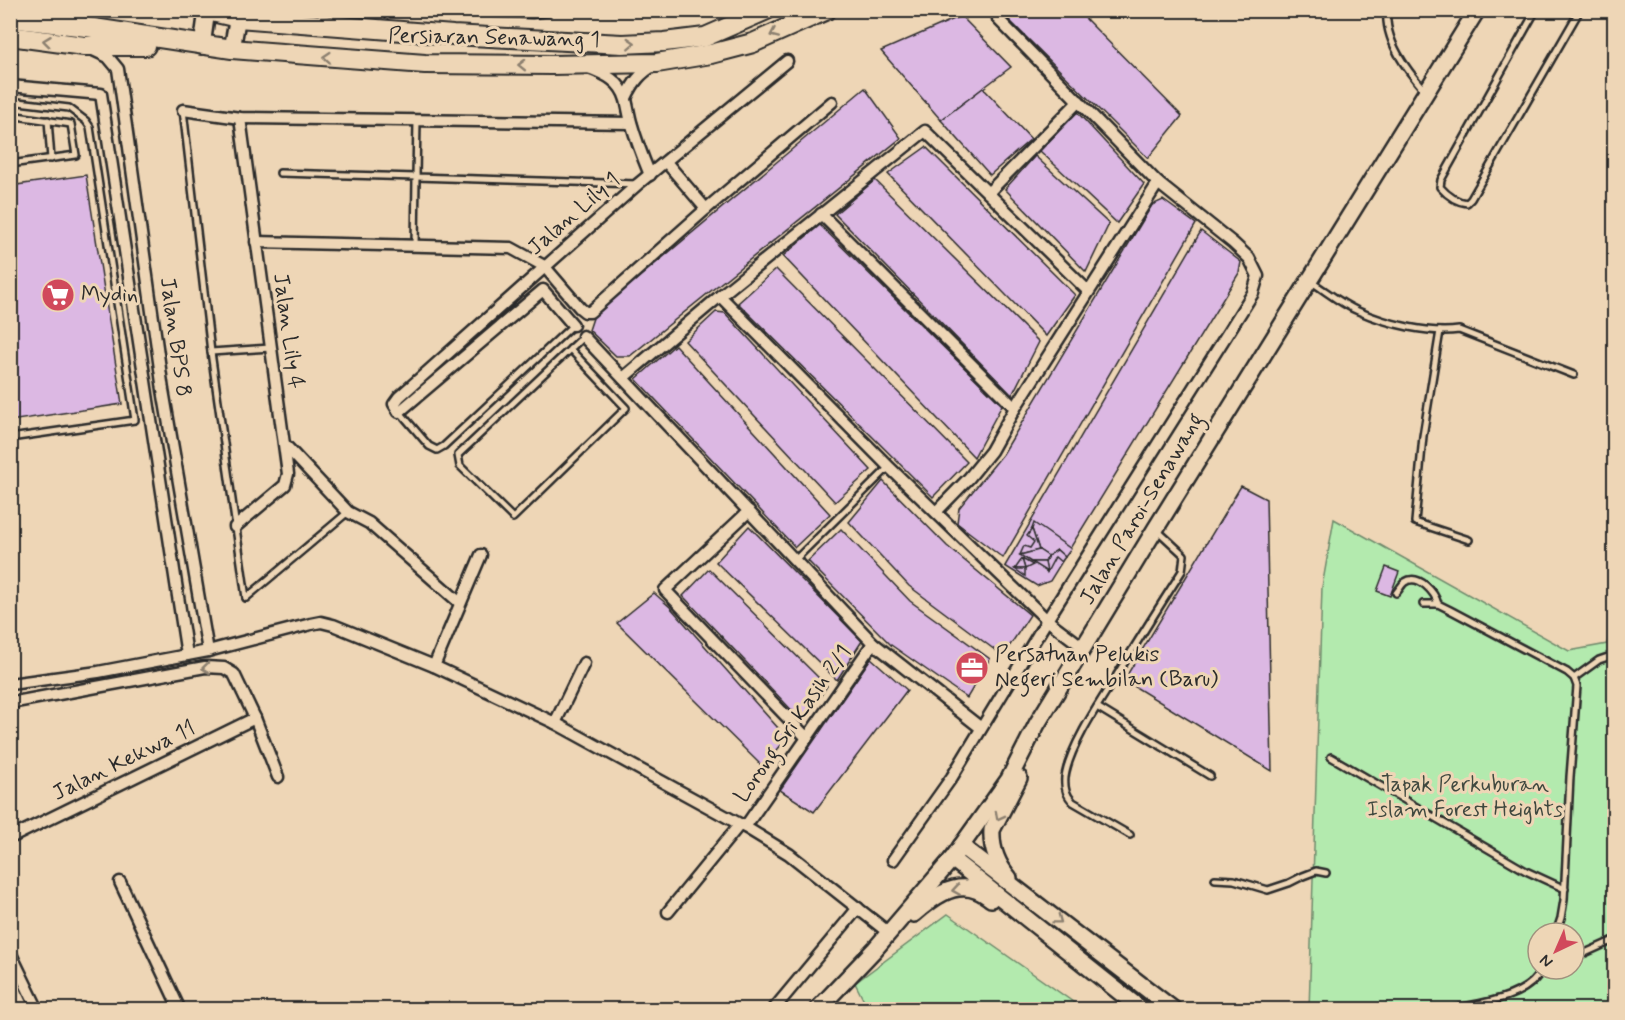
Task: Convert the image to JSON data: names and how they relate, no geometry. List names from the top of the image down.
{
  "streets": {
    "main road": ["Persiaran Senawang 1", "Jalan Paroi-Senawang"],
    "street": [
      "Jalan Lily 1",
      "Jalan Lily 4",
      "Jalan BPS 8",
      "Lorong Sri Kasih 2/1",
      "Jalan Kekwa 11"
    ]
  },
  "parks": ["Tapak Perkuburan Islam Forest Heights"],
  "places": {
    "supermarket": ["Mydin"],
    "office": ["Persatuan Pelukis Negeri Sembilan (Baru)"]
  },
  "north": "bottom left"
}
